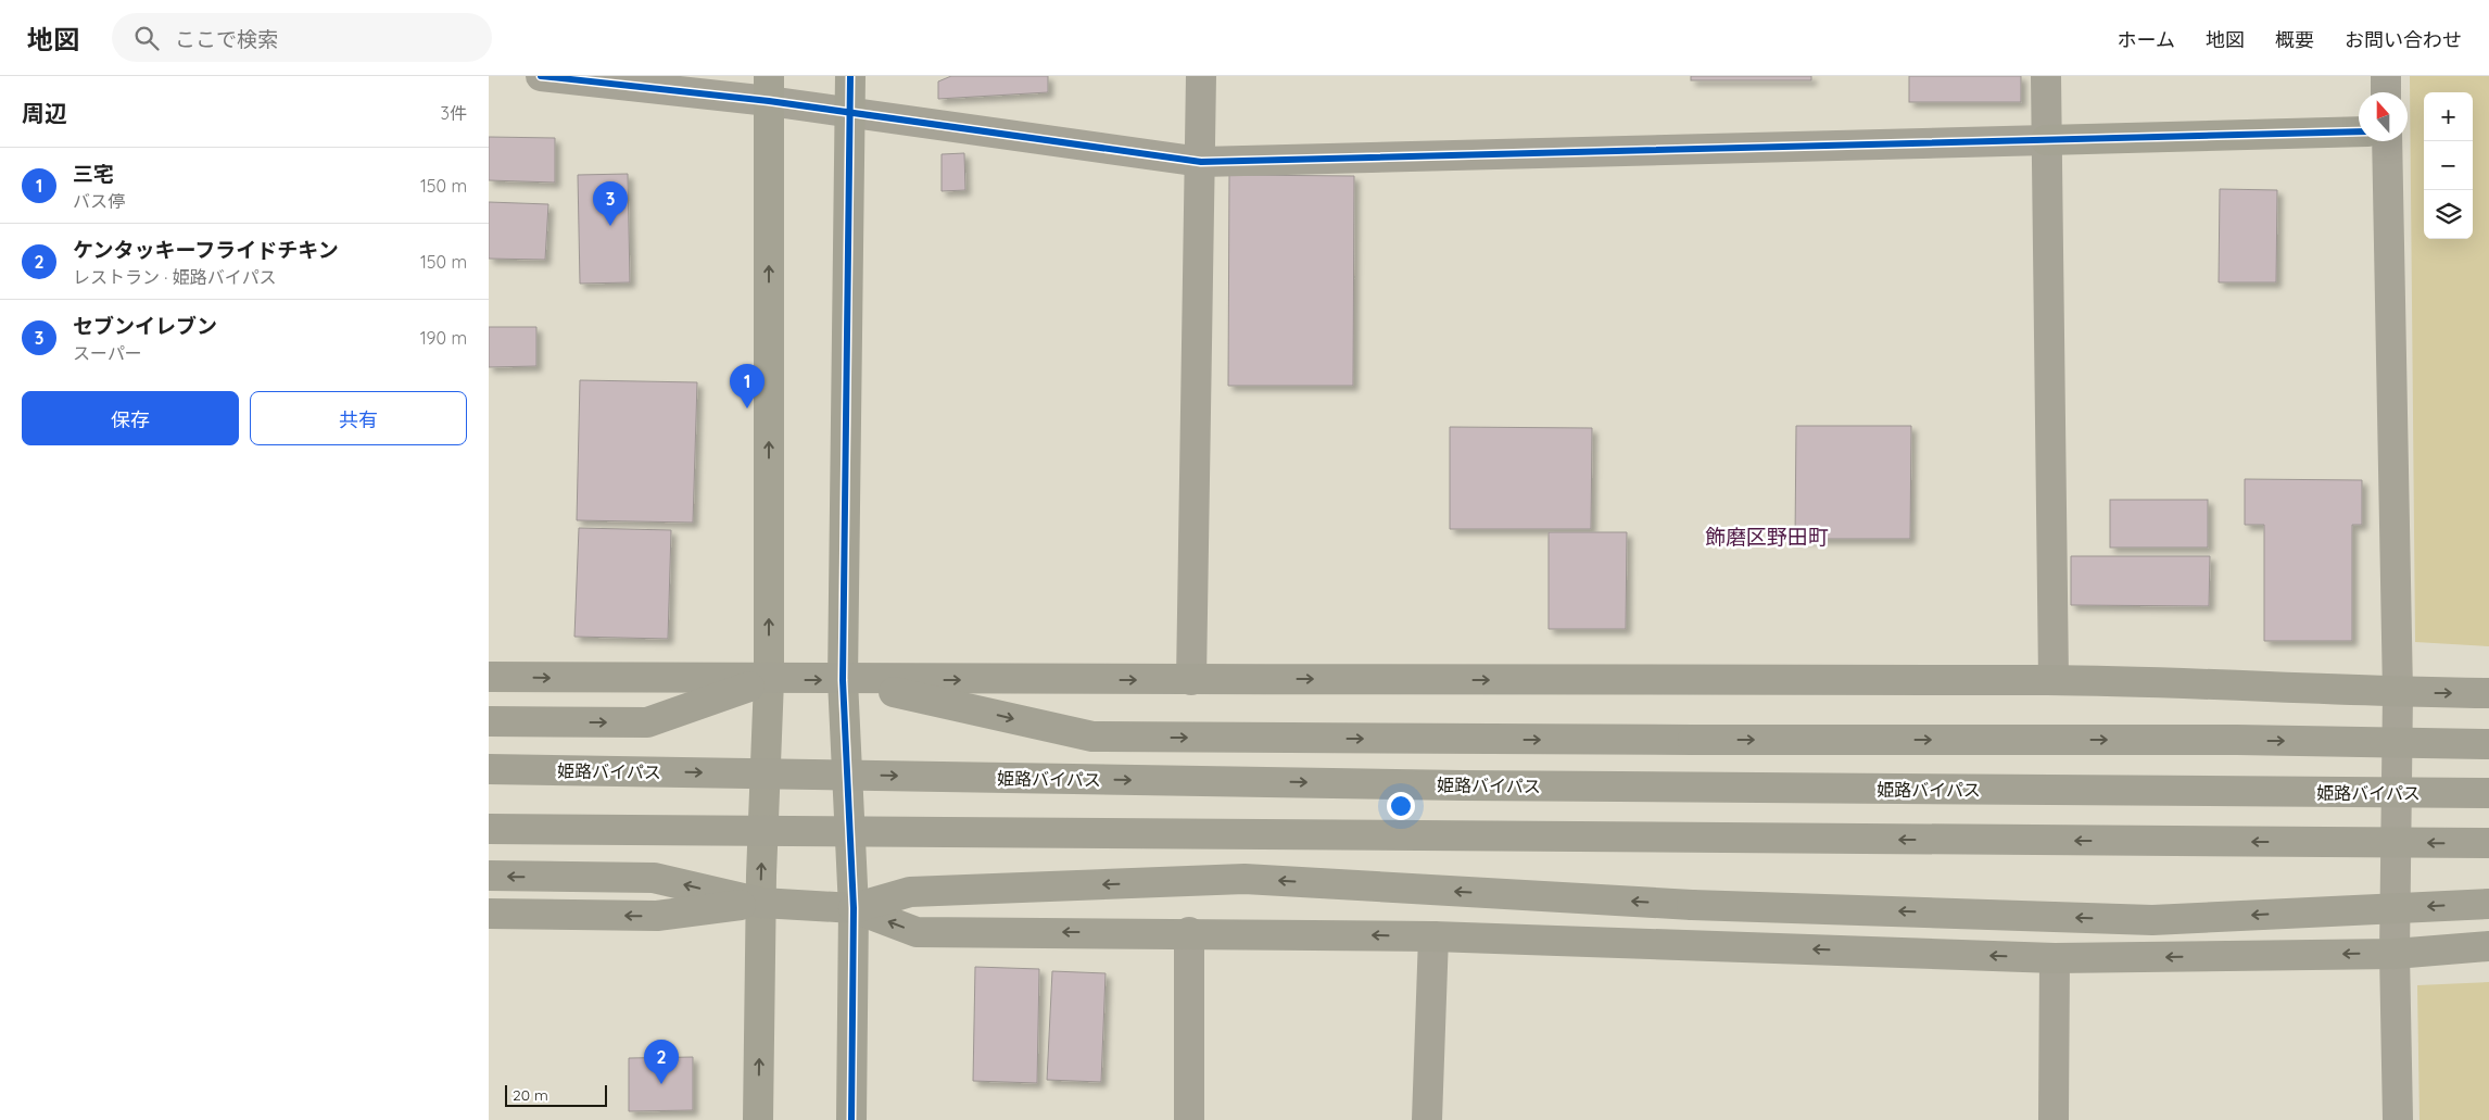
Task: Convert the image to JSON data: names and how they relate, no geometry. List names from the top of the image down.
{
  "streets": {
    "highway": ["姫路バイパス"]
  },
  "districts": ["飾磨区野田町"],
  "scale_bar": "20 m",
  "north": "top",
  "page": {
    "header": "地図",
    "search": "ここで検索",
    "nav": [
      "ホーム",
      "地図",
      "概要",
      "お問い合わせ"
    ],
    "heading": ["周辺", "3件"],
    "map_buttons": ["+", "−"],
    "list": [
      {
        "mark": "1",
        "name": "三宅",
        "note": "バス停",
        "value": "150 m"
      },
      {
        "mark": "2",
        "name": "ケンタッキーフライドチキン",
        "note": "レストラン · 姫路バイパス",
        "value": "150 m"
      },
      {
        "mark": "3",
        "name": "セブンイレブン",
        "note": "スーパー",
        "value": "190 m"
      }
    ],
    "pins": ["3", "1", "2"],
    "buttons": ["保存", "共有"],
    "scale": "20 m"
  }
}
